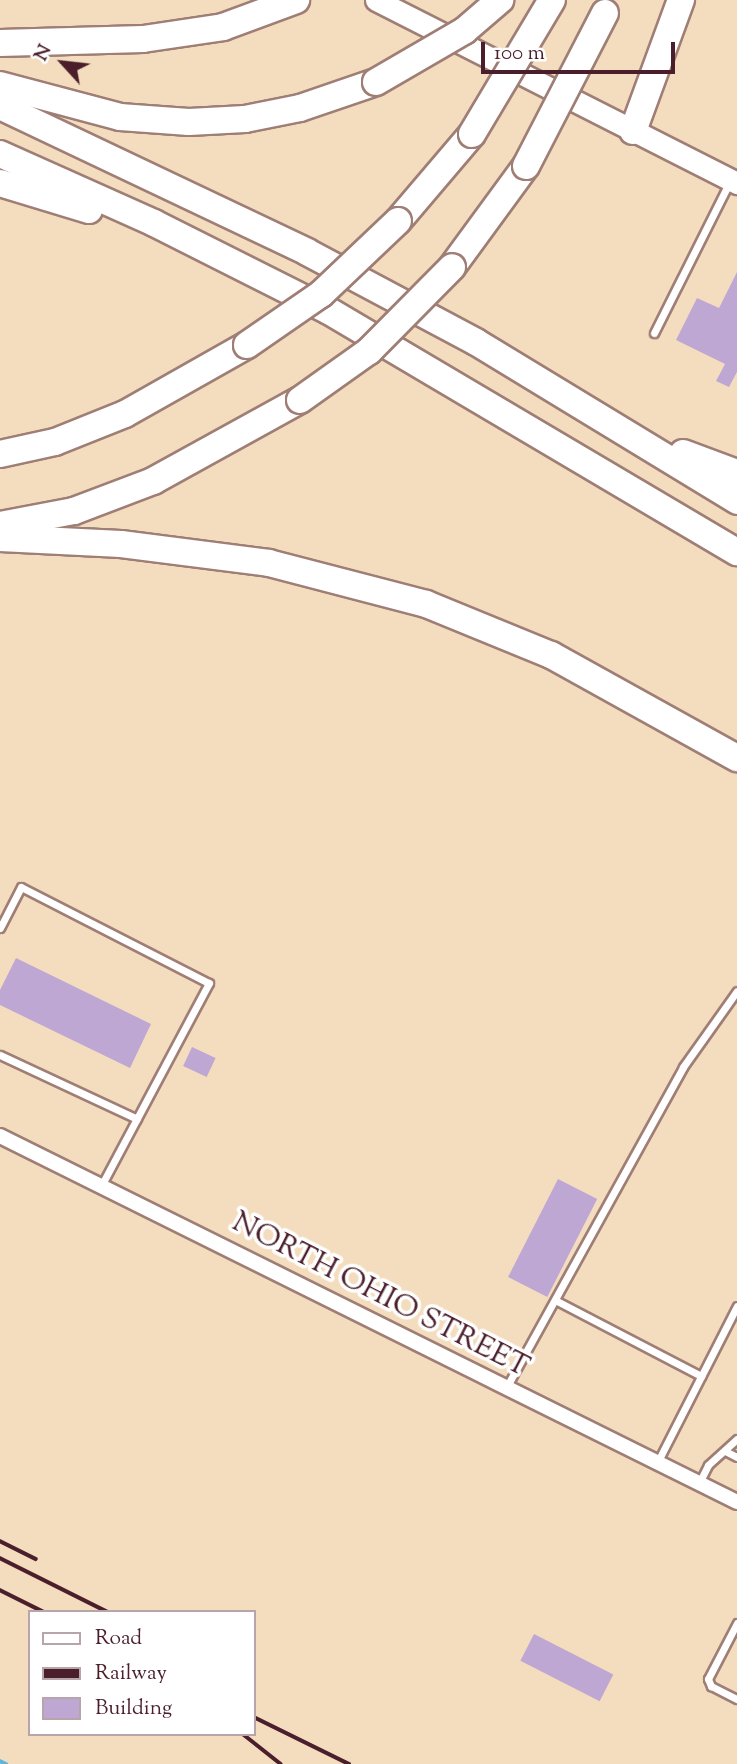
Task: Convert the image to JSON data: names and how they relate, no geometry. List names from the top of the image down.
{
  "streets": {
    "street": ["NORTH OHIO STREET"]
  },
  "legend": ["Road", "Railway", "Building"],
  "scale_bar": "100 m",
  "north": "top left"
}
